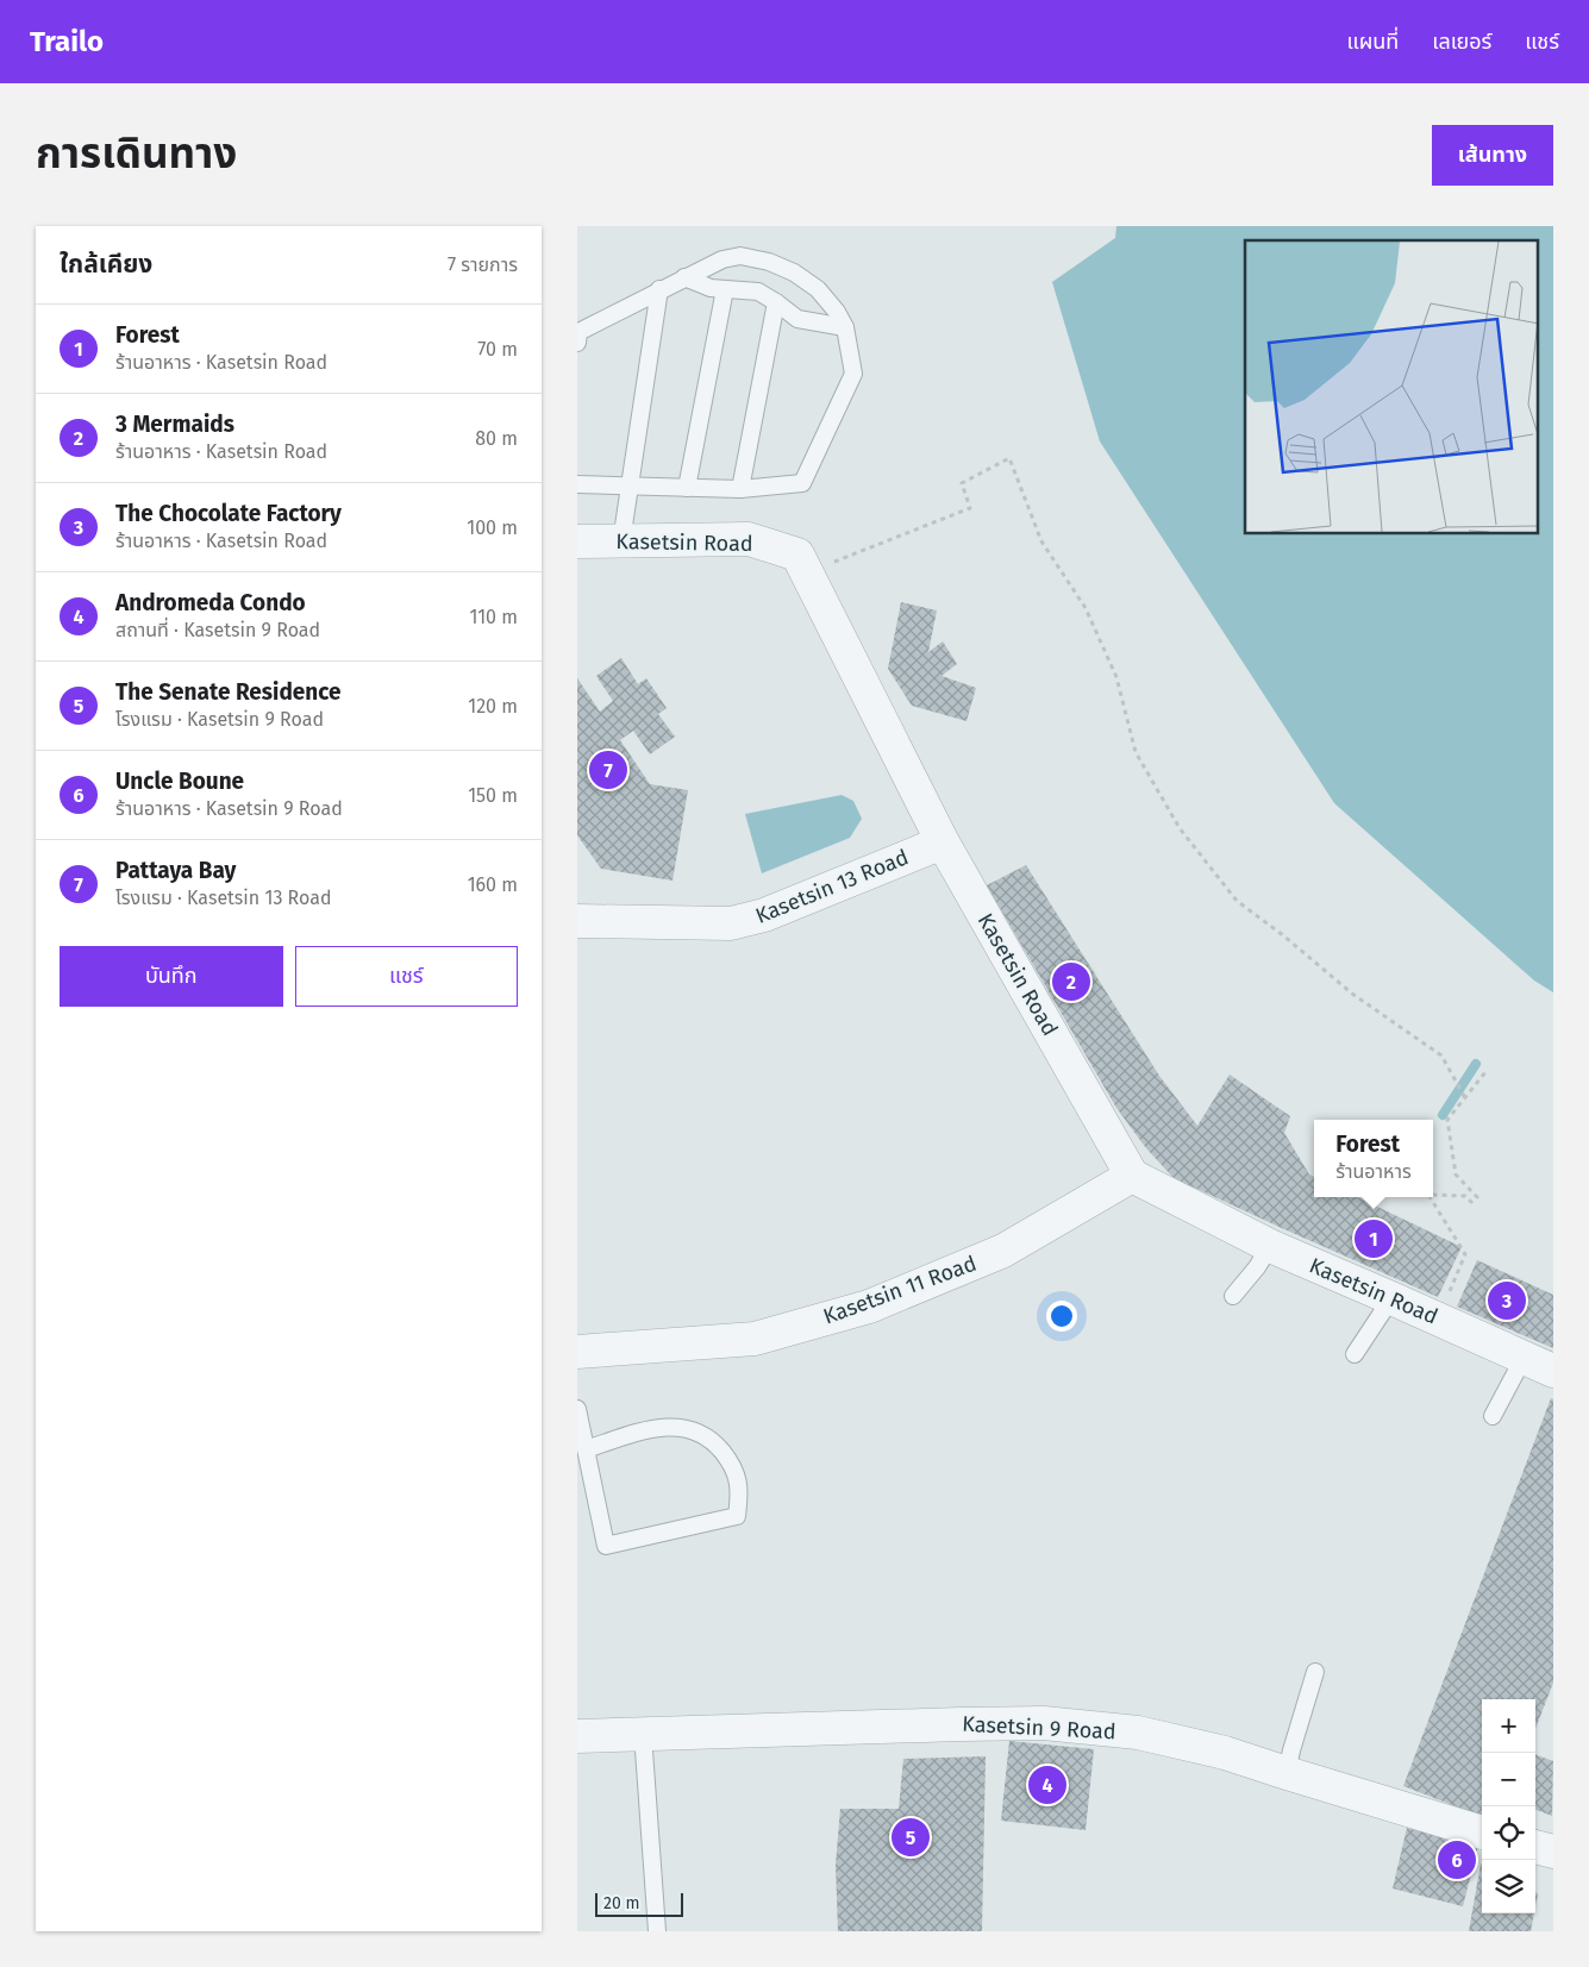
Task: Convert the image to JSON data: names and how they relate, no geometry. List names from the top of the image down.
{
  "streets": {
    "street": [
      "Kasetsin Road",
      "Kasetsin 13 Road",
      "Kasetsin 11 Road",
      "Kasetsin 9 Road"
    ]
  },
  "crossings": [
    ["Kasetsin Road", "Kasetsin 13 Road"],
    ["Kasetsin Road", "Kasetsin 11 Road"]
  ],
  "scale_bar": "20 m",
  "page": {
    "header": "Trailo",
    "nav": ["แผนที่", "เลเยอร์", "แชร์"],
    "title": "การเดินทาง",
    "buttons": [
      "เส้นทาง",
      ["บันทึก", "แชร์"]
    ],
    "heading": ["ใกล้เคียง", "7 รายการ"],
    "list": [
      {
        "mark": "1",
        "name": "Forest",
        "note": "ร้านอาหาร · Kasetsin Road",
        "value": "70 m"
      },
      {
        "mark": "2",
        "name": "3 Mermaids",
        "note": "ร้านอาหาร · Kasetsin Road",
        "value": "80 m"
      },
      {
        "mark": "3",
        "name": "The Chocolate Factory",
        "note": "ร้านอาหาร · Kasetsin Road",
        "value": "100 m"
      },
      {
        "mark": "4",
        "name": "Andromeda Condo",
        "note": "สถานที่ · Kasetsin 9 Road",
        "value": "110 m"
      },
      {
        "mark": "5",
        "name": "The Senate Residence",
        "note": "โรงแรม · Kasetsin 9 Road",
        "value": "120 m"
      },
      {
        "mark": "6",
        "name": "Uncle Boune",
        "note": "ร้านอาหาร · Kasetsin 9 Road",
        "value": "150 m"
      },
      {
        "mark": "7",
        "name": "Pattaya Bay",
        "note": "โรงแรม · Kasetsin 13 Road",
        "value": "160 m"
      }
    ],
    "pins": [
      "7",
      "2",
      "1",
      "3",
      "4",
      "5",
      "6"
    ],
    "popup": ["Forest", "ร้านอาหาร"],
    "map_buttons": ["+", "−"],
    "scale": "20 m"
  }
}
